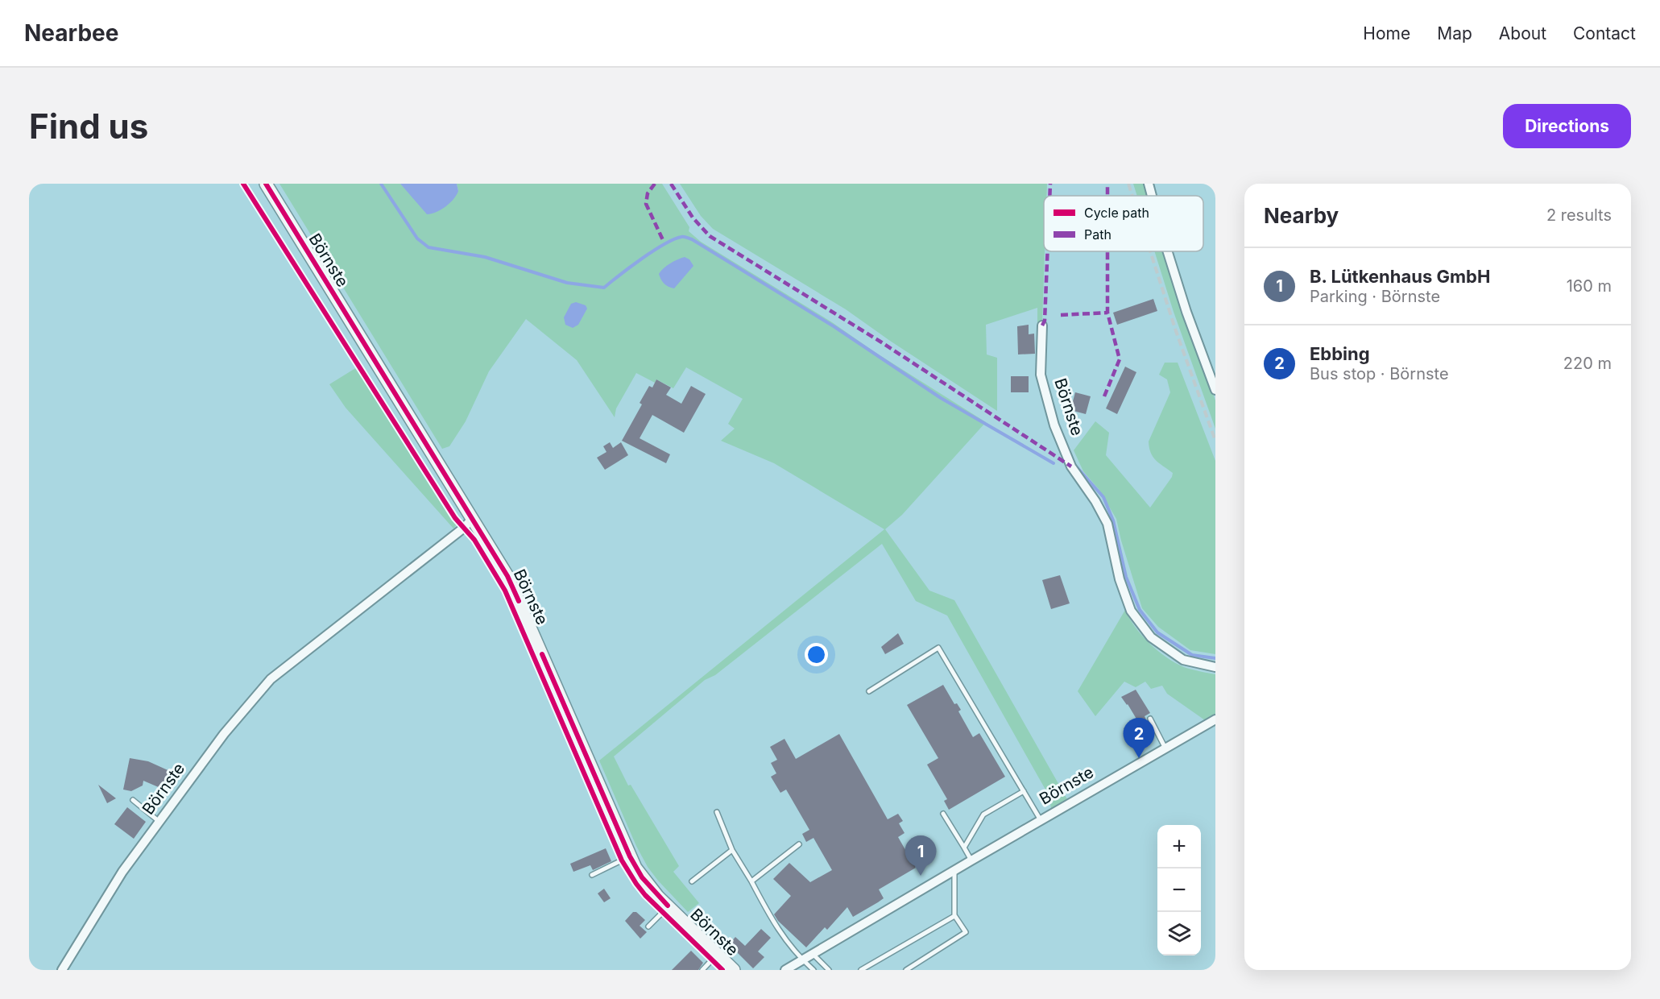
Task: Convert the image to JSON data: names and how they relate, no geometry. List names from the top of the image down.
{
  "streets": {
    "street": ["Börnste"]
  },
  "legend": ["Cycle path", "Path"],
  "page": {
    "header": "Nearbee",
    "nav": [
      "Home",
      "Map",
      "About",
      "Contact"
    ],
    "buttons": "Directions",
    "title": "Find us",
    "heading": ["Nearby", "2 results"],
    "list": [
      {
        "mark": "1",
        "name": "B. Lütkenhaus GmbH",
        "note": "Parking · Börnste",
        "value": "160 m"
      },
      {
        "mark": "2",
        "name": "Ebbing",
        "note": "Bus stop · Börnste",
        "value": "220 m"
      }
    ],
    "pins": ["2", "1"],
    "map_buttons": ["+", "−"]
  }
}
